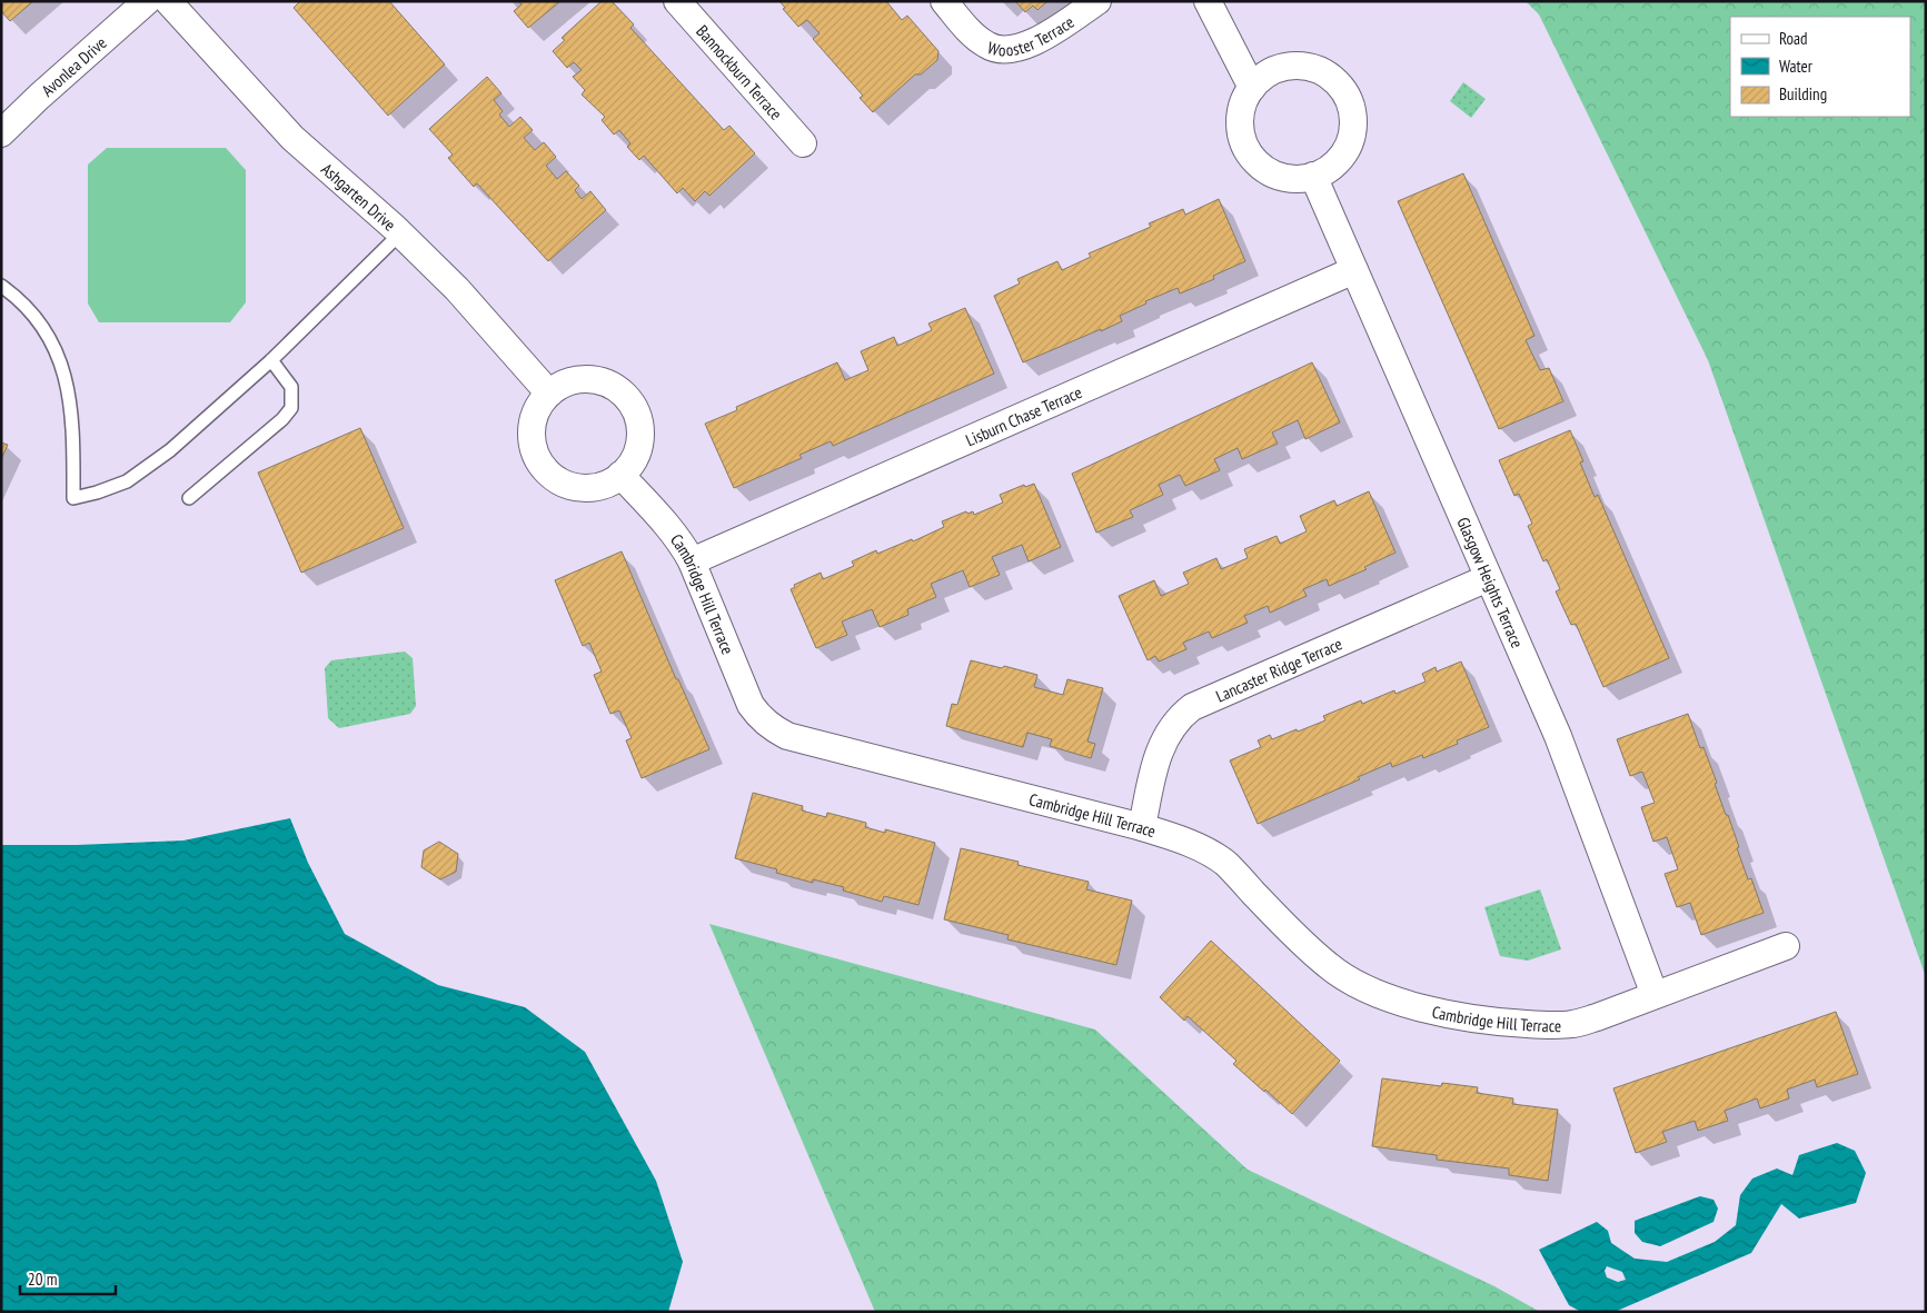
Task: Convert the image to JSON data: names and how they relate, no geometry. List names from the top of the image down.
{
  "streets": {
    "street": [
      "Wooster Terrace",
      "Avonlea Drive",
      "Bannockburn Terrace",
      "Ashgarten Drive",
      "Lisburn Chase Terrace",
      "Glasgow Heights Terrace",
      "Cambridge Hill Terrace",
      "Lancaster Ridge Terrace"
    ]
  },
  "crossings": [
    ["Ashgarten Drive", "Cambridge Hill Terrace"],
    ["Lisburn Chase Terrace", "Glasgow Heights Terrace"],
    ["Lisburn Chase Terrace", "Cambridge Hill Terrace"],
    ["Glasgow Heights Terrace", "Cambridge Hill Terrace"],
    ["Glasgow Heights Terrace", "Lancaster Ridge Terrace"],
    ["Cambridge Hill Terrace", "Lancaster Ridge Terrace"]
  ],
  "legend": ["Road", "Water", "Building"],
  "scale_bar": "20 m"
}
